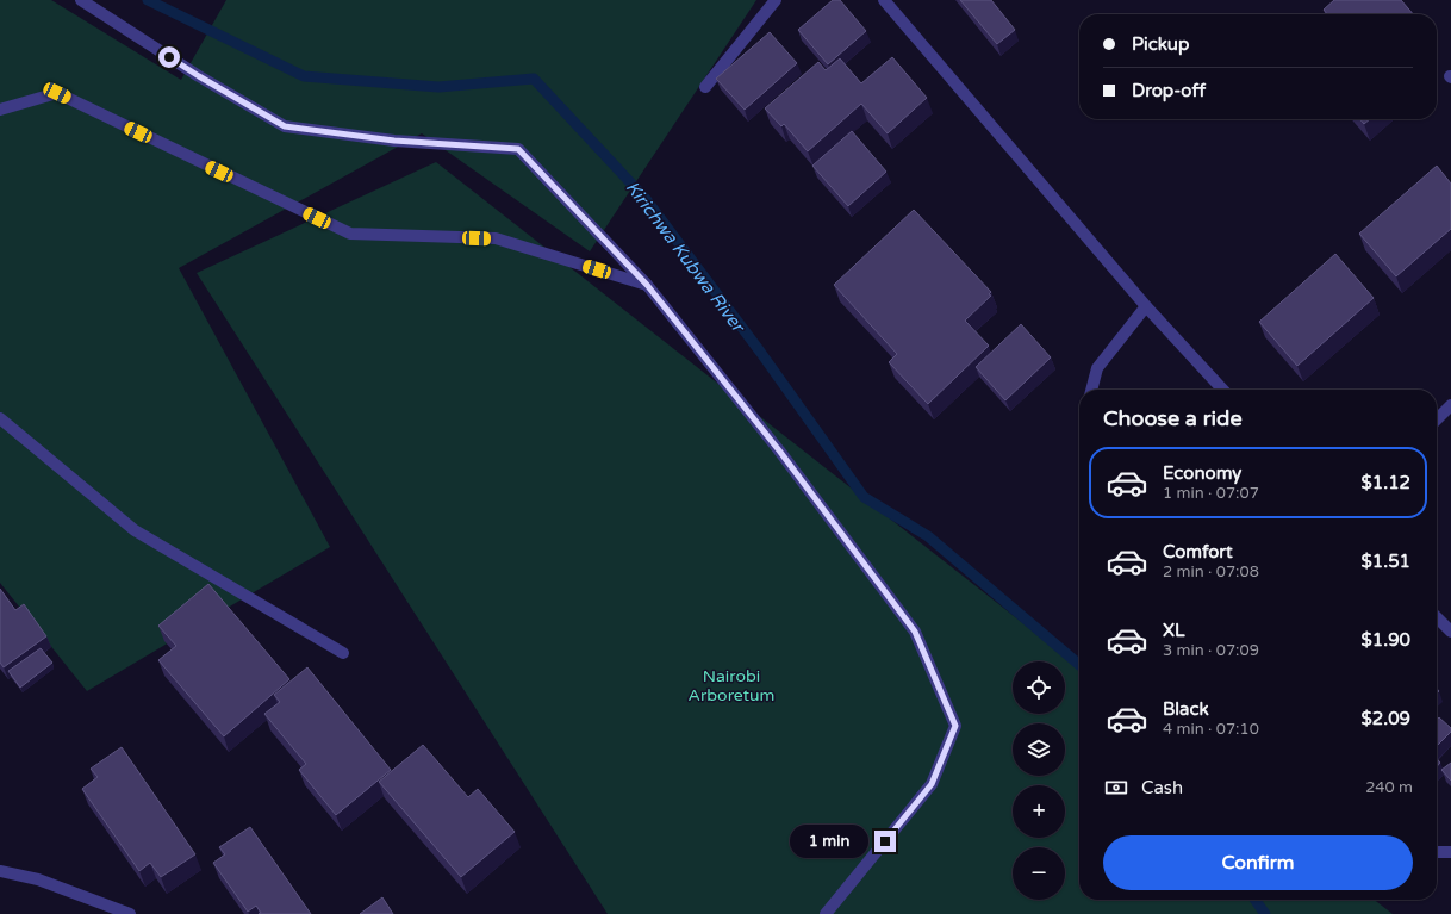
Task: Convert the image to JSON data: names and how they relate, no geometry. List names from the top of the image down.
{
  "water": ["Kirichwa Kubwa River"],
  "parks": ["Nairobi Arboretum"],
  "page": {
    "banner": ["Pickup", "Drop-off"],
    "heading": "Choose a ride",
    "list": [
      {
        "name": "Economy",
        "note": "1 min · 07:07",
        "value": "$1.12"
      },
      {
        "name": "Comfort",
        "note": "2 min · 07:08",
        "value": "$1.51"
      },
      {
        "name": "XL",
        "note": "3 min · 07:09",
        "value": "$1.90"
      },
      {
        "name": "Black",
        "note": "4 min · 07:10",
        "value": "$2.09"
      }
    ],
    "map_buttons": ["+", "−"],
    "pay": ["Cash", "240 m"],
    "bubble": "1 min",
    "buttons": "Confirm"
  }
}
